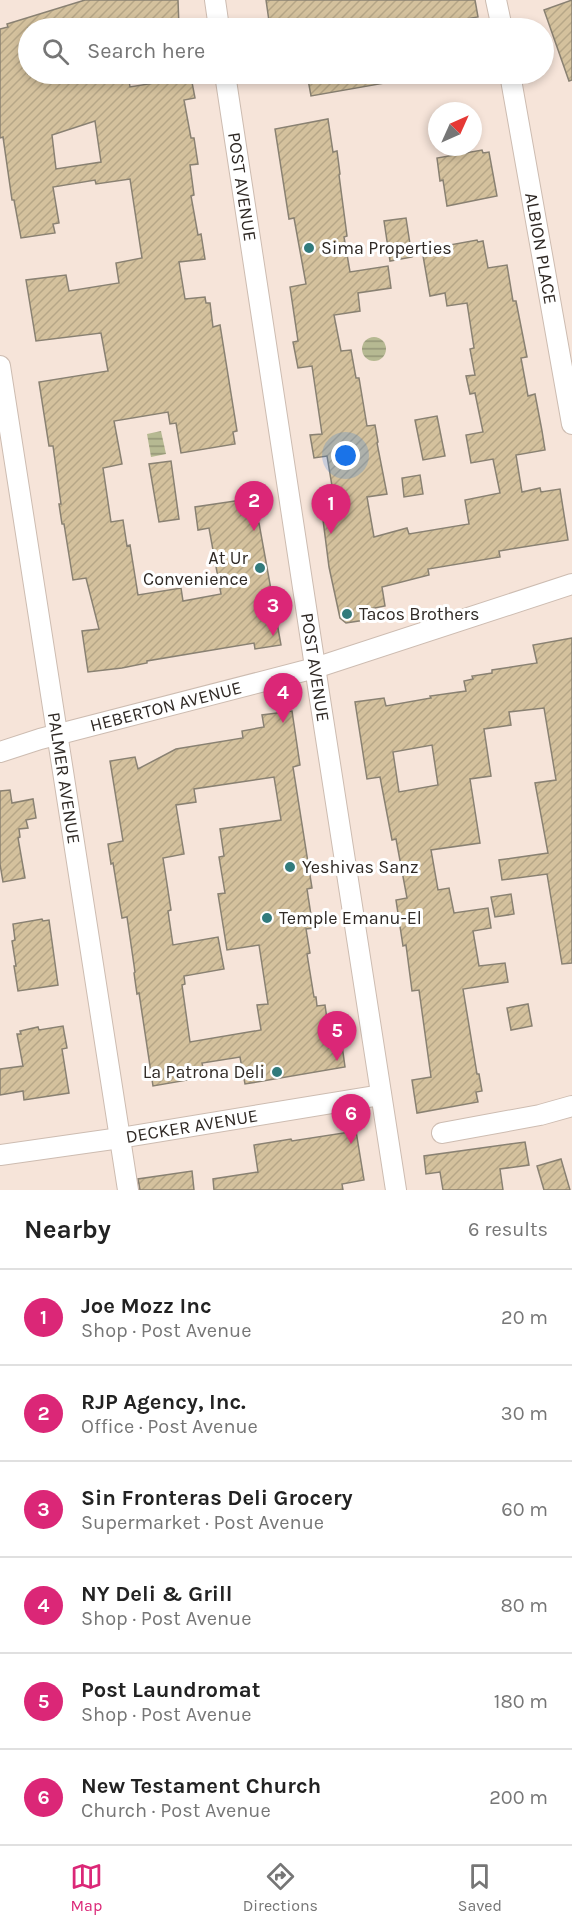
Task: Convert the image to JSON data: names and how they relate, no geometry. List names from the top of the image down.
{
  "streets": {
    "street": [
      "POST AVENUE",
      "ALBION PLACE",
      "HEBERTON AVENUE",
      "PALMER AVENUE",
      "DECKER AVENUE"
    ]
  },
  "crossings": [
    ["POST AVENUE", "HEBERTON AVENUE"],
    ["POST AVENUE", "DECKER AVENUE"],
    ["HEBERTON AVENUE", "PALMER AVENUE"],
    ["PALMER AVENUE", "DECKER AVENUE"]
  ],
  "places": [
    "Sima Properties",
    "At Ur Convenience",
    "Tacos Brothers",
    "Yeshivas Sanz",
    "Temple Emanu-El",
    "La Patrona Deli"
  ],
  "north": "top right",
  "page": {
    "search": "Search here",
    "pins": [
      "2",
      "1",
      "3",
      "4",
      "5",
      "6"
    ],
    "heading": ["Nearby", "6 results"],
    "list": [
      {
        "mark": "1",
        "name": "Joe Mozz Inc",
        "note": "Shop · Post Avenue",
        "value": "20 m"
      },
      {
        "mark": "2",
        "name": "RJP Agency, Inc.",
        "note": "Office · Post Avenue",
        "value": "30 m"
      },
      {
        "mark": "3",
        "name": "Sin Fronteras Deli Grocery",
        "note": "Supermarket · Post Avenue",
        "value": "60 m"
      },
      {
        "mark": "4",
        "name": "NY Deli & Grill",
        "note": "Shop · Post Avenue",
        "value": "80 m"
      },
      {
        "mark": "5",
        "name": "Post Laundromat",
        "note": "Shop · Post Avenue",
        "value": "180 m"
      },
      {
        "mark": "6",
        "name": "New Testament Church",
        "note": "Church · Post Avenue",
        "value": "200 m"
      }
    ],
    "nav": ["Map", "Directions", "Saved"]
  }
}
